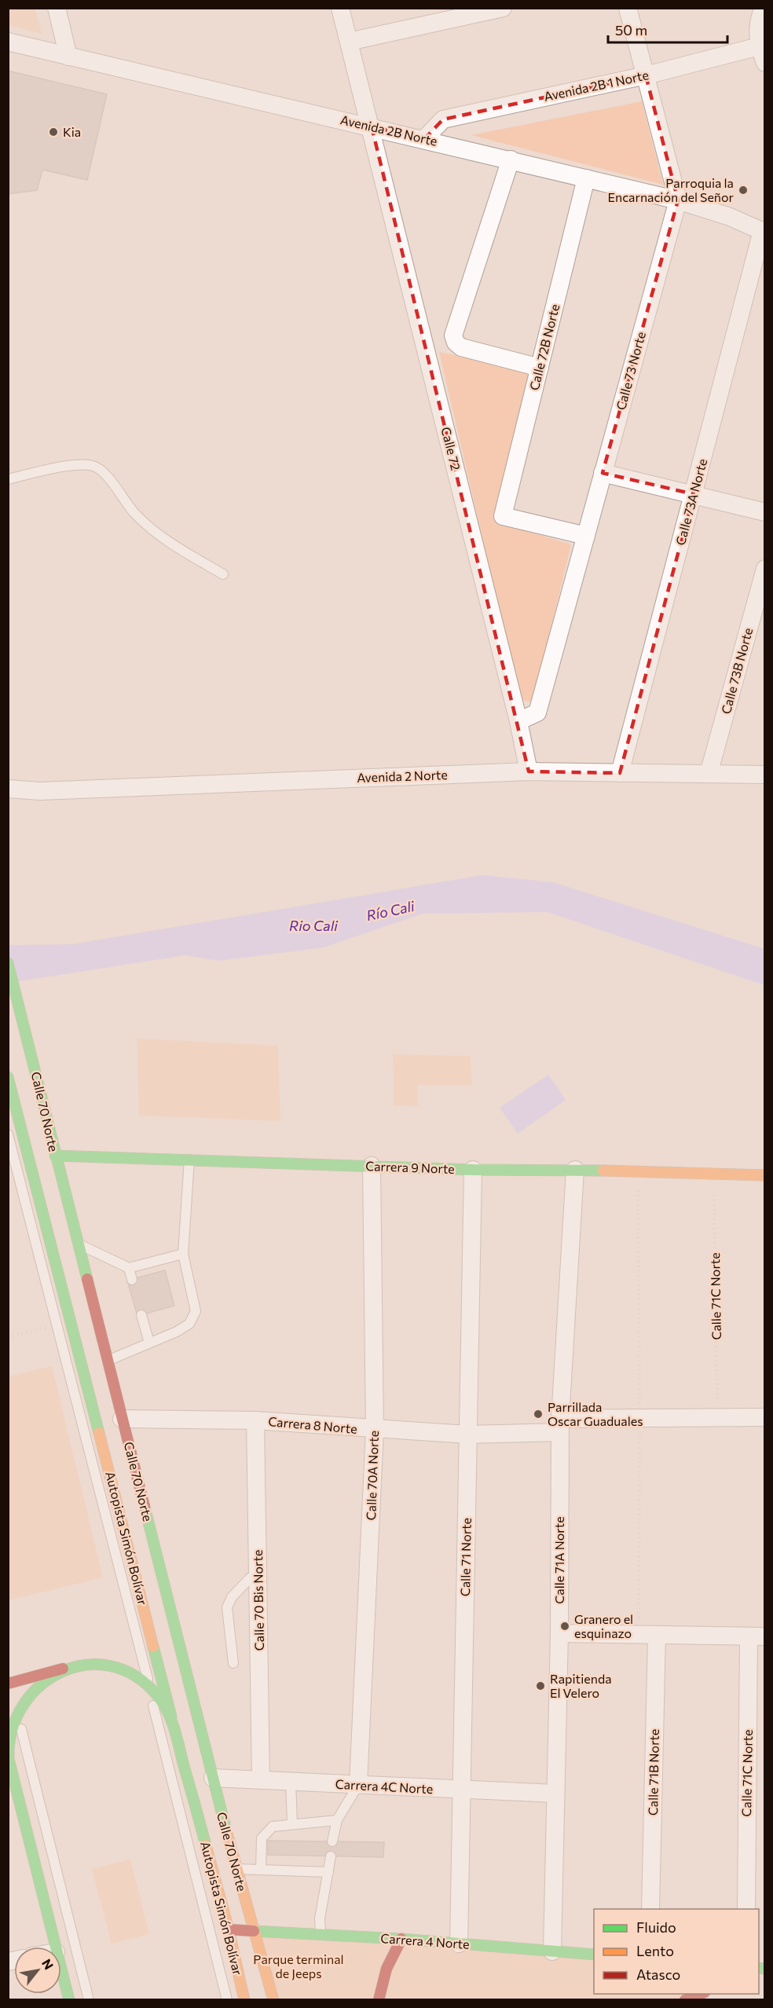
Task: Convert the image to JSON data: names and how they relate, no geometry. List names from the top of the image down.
{
  "streets": {
    "main road": [
      "Calle 70 Norte",
      "Carrera 9 Norte",
      "Autopista Simón Bolívar",
      "Carrera 4 Norte"
    ],
    "street": [
      "Avenida 2B 1 Norte",
      "Avenida 2B Norte",
      "Calle 72B Norte",
      "Calle 73 Norte",
      "Calle 72",
      "Calle 73A Norte",
      "Calle 73B Norte",
      "Avenida 2 Norte",
      "Calle 71C Norte",
      "Carrera 8 Norte",
      "Calle 70A Norte",
      "Calle 71 Norte",
      "Calle 71A Norte",
      "Calle 70 Bis Norte",
      "Calle 71B Norte",
      "Carrera 4C Norte"
    ]
  },
  "crossings": [
    ["Avenida 2B 1 Norte", "Avenida 2B Norte"],
    ["Avenida 2B 1 Norte", "Calle 73 Norte"],
    ["Avenida 2B Norte", "Calle 72B Norte"],
    ["Avenida 2B Norte", "Calle 73 Norte"],
    ["Avenida 2B Norte", "Calle 72"],
    ["Avenida 2B Norte", "Calle 73A Norte"],
    ["Calle 72B Norte", "Calle 73 Norte"],
    ["Calle 73 Norte", "Calle 72"],
    ["Calle 72", "Avenida 2 Norte"],
    ["Calle 73A Norte", "Avenida 2 Norte"],
    ["Calle 73B Norte", "Avenida 2 Norte"],
    ["Calle 70 Norte", "Carrera 9 Norte"],
    ["Calle 70 Norte", "Carrera 8 Norte"],
    ["Calle 70 Norte", "Carrera 4C Norte"],
    ["Calle 70 Norte", "Carrera 4 Norte"],
    ["Carrera 9 Norte", "Calle 71C Norte"],
    ["Carrera 9 Norte", "Calle 70A Norte"],
    ["Carrera 9 Norte", "Calle 71 Norte"],
    ["Carrera 9 Norte", "Calle 71A Norte"],
    ["Calle 71C Norte", "Carrera 8 Norte"],
    ["Carrera 8 Norte", "Calle 70A Norte"],
    ["Carrera 8 Norte", "Calle 71 Norte"],
    ["Carrera 8 Norte", "Calle 71A Norte"],
    ["Carrera 8 Norte", "Calle 70 Bis Norte"],
    ["Calle 70A Norte", "Carrera 4C Norte"],
    ["Autopista Simón Bolívar", "Carrera 4 Norte"],
    ["Calle 71 Norte", "Carrera 4C Norte"],
    ["Calle 71 Norte", "Carrera 4 Norte"],
    ["Calle 71A Norte", "Carrera 4C Norte"],
    ["Calle 71A Norte", "Carrera 4 Norte"],
    ["Calle 70 Bis Norte", "Carrera 4C Norte"]
  ],
  "water": ["Río Cali", "Rio Cali"],
  "parks": ["Parque terminal de Jeeps"],
  "places": [
    "Kia",
    "Parroquia la Encarnación del Señor",
    "Parrillada Oscar Guaduales",
    "Granero el esquinazo",
    "Rapitienda El Velero"
  ],
  "legend": ["Fluido", "Lento", "Atasco"],
  "scale_bar": "50 m",
  "north": "top right"
}
